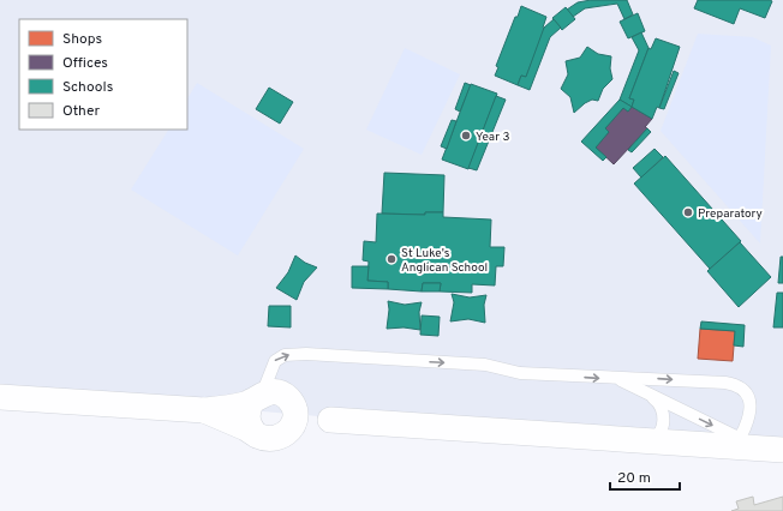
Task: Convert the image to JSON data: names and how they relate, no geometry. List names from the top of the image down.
{
  "places": ["Year 3", "Preparatory", "St Luke's Anglican School"],
  "legend": [
    "Shops",
    "Offices",
    "Schools",
    "Other"
  ],
  "scale_bar": "20 m"
}
